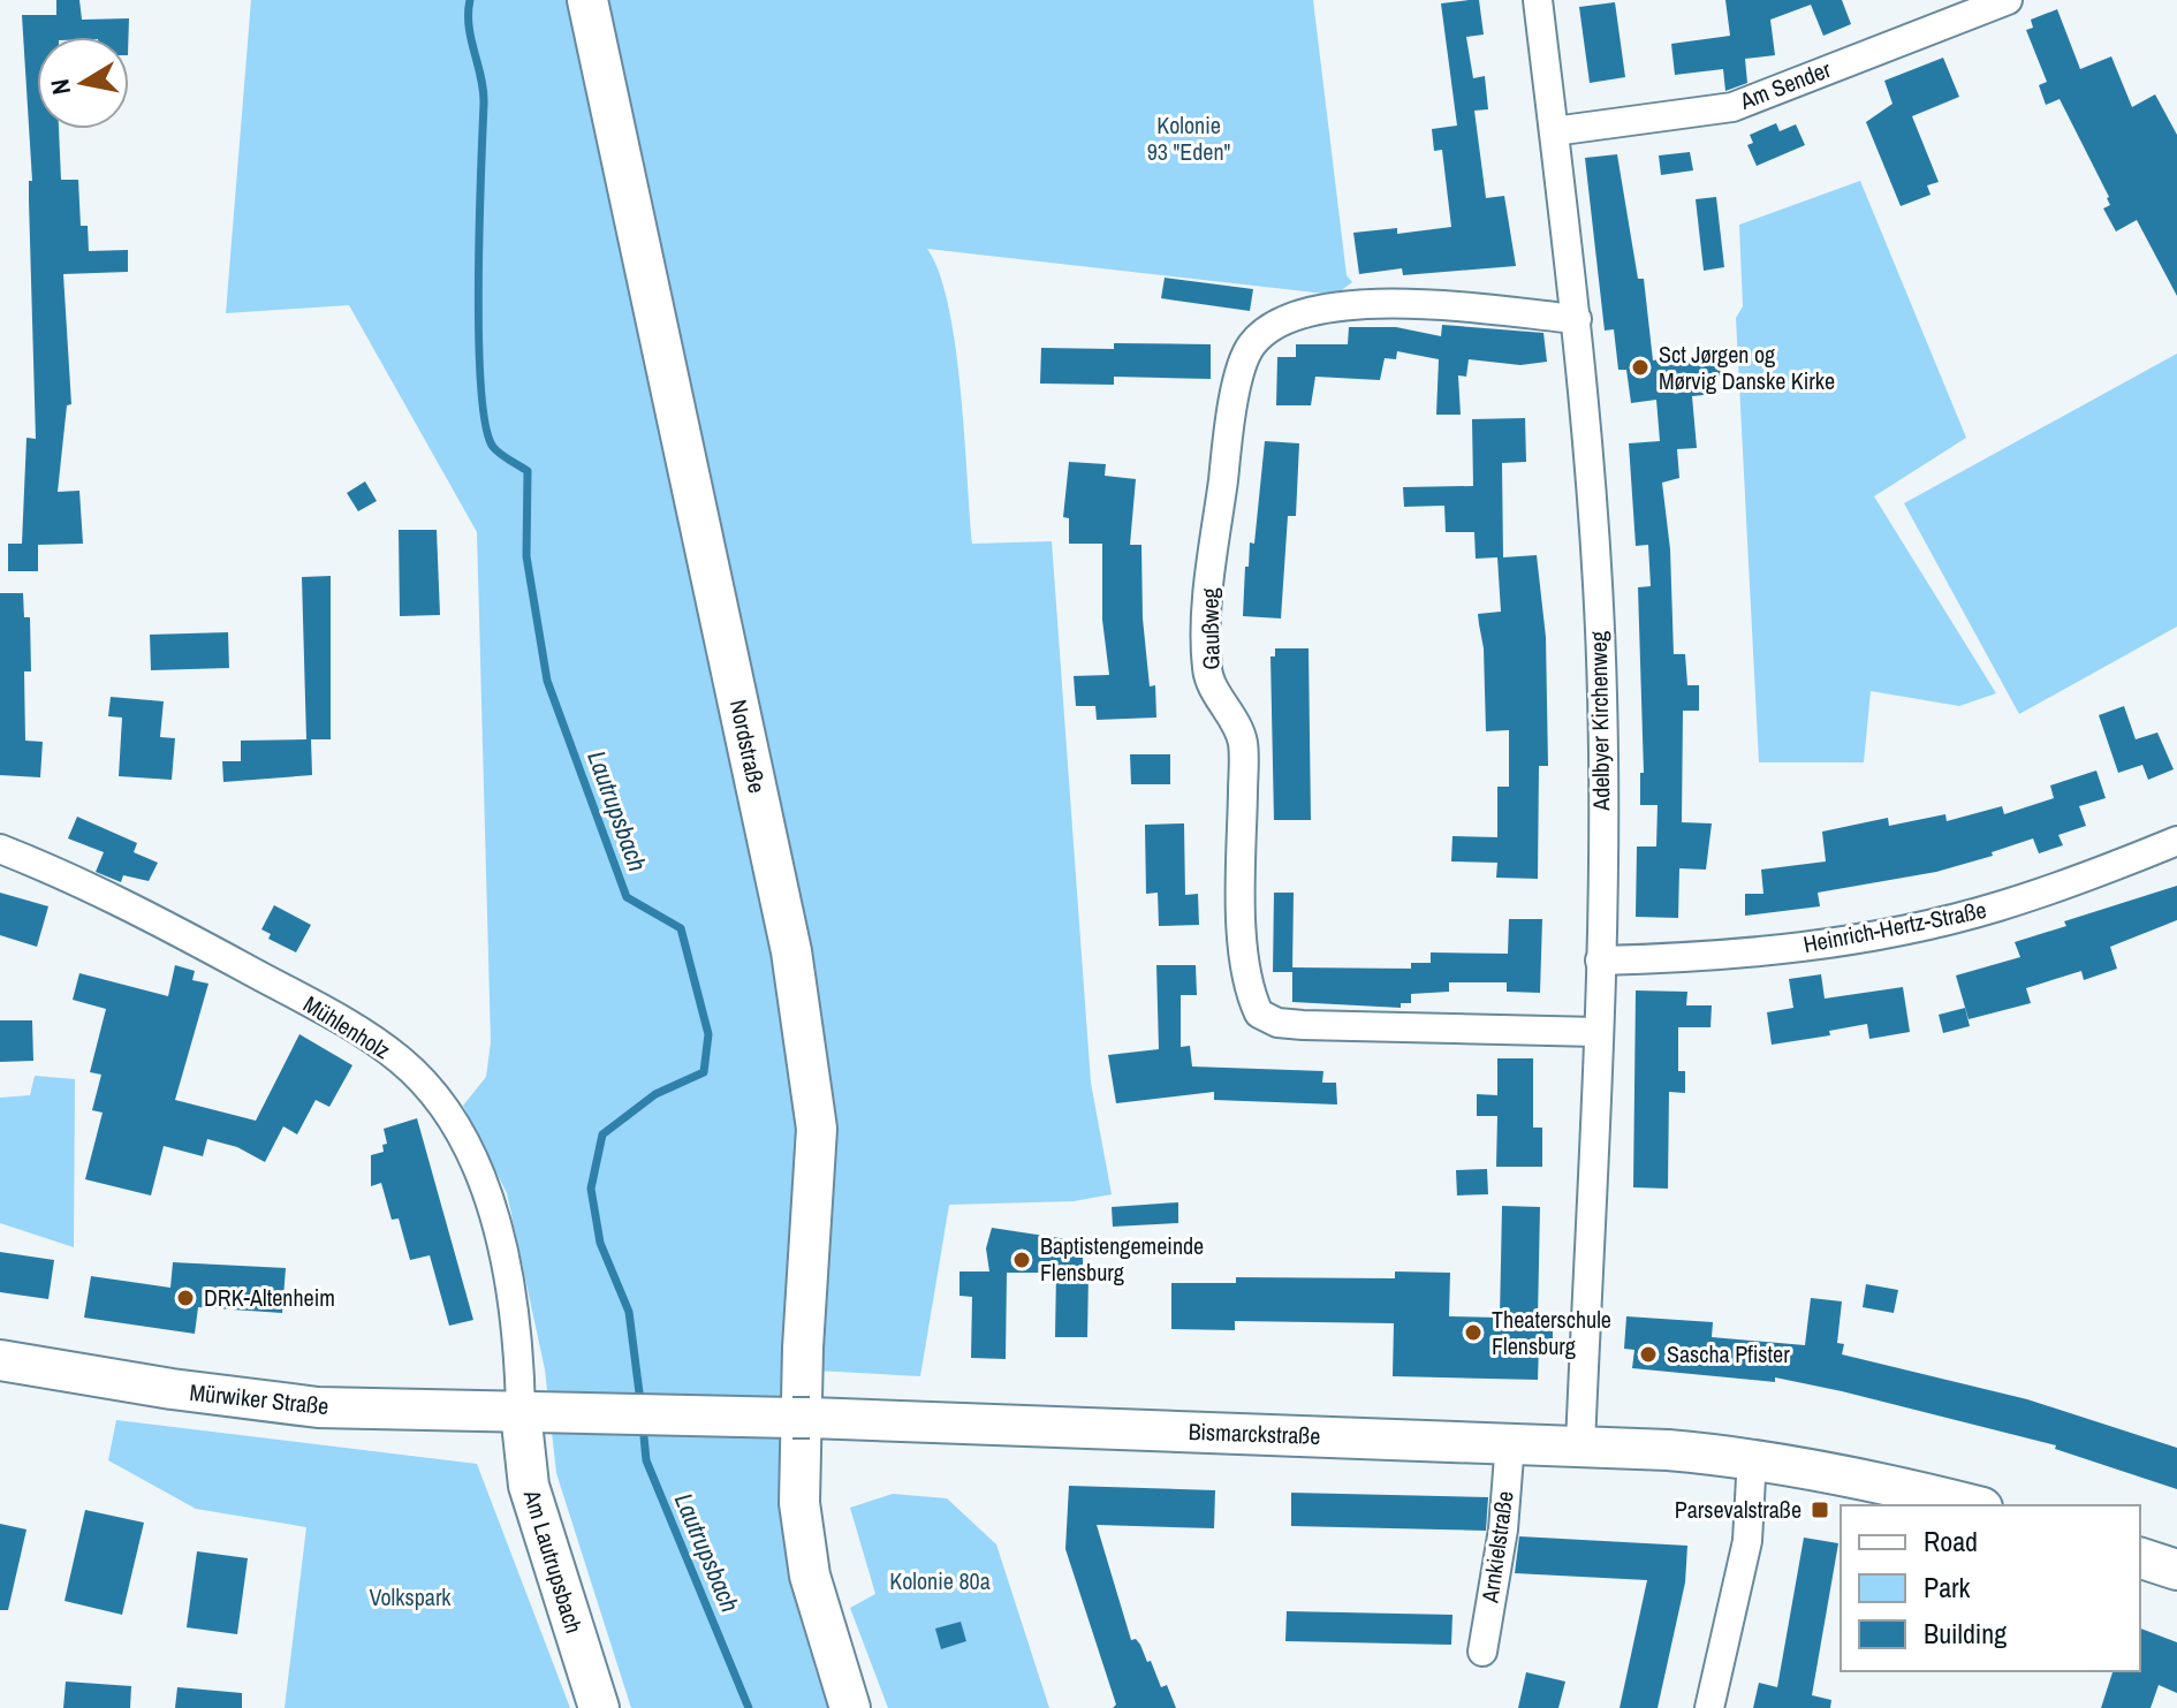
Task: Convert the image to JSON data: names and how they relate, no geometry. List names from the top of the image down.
{
  "streets": {
    "main road": [
      "Nordstraße",
      "Mürwiker Straße",
      "Bismarckstraße",
      "Am Lautrupsbach"
    ],
    "street": [
      "Am Sender",
      "Gaußweg",
      "Adelbyer Kirchenweg",
      "Heinrich-Hertz-Straße",
      "Mühlenholz",
      "Arnkielstraße"
    ]
  },
  "crossings": [
    ["Am Sender", "Adelbyer Kirchenweg"],
    ["Gaußweg", "Adelbyer Kirchenweg"],
    ["Adelbyer Kirchenweg", "Heinrich-Hertz-Straße"],
    ["Adelbyer Kirchenweg", "Bismarckstraße"],
    ["Mühlenholz", "Mürwiker Straße"],
    ["Mühlenholz", "Bismarckstraße"],
    ["Mühlenholz", "Am Lautrupsbach"],
    ["Mürwiker Straße", "Bismarckstraße"],
    ["Mürwiker Straße", "Am Lautrupsbach"],
    ["Bismarckstraße", "Arnkielstraße"],
    ["Bismarckstraße", "Am Lautrupsbach"]
  ],
  "water": ["Lautrupsbach"],
  "parks": ["Kolonie 93 \"Eden\"", "Kolonie 80a", "Volkspark"],
  "places": {
    "other": [
      "Sct Jørgen og Mørvig Danske Kirke",
      "Baptistengemeinde Flensburg",
      "DRK-Altenheim",
      "Theaterschule Flensburg",
      "Sascha Pfister"
    ],
    "transit": ["Parsevalstraße"]
  },
  "legend": ["Road", "Park", "Building"],
  "north": "left"
}
